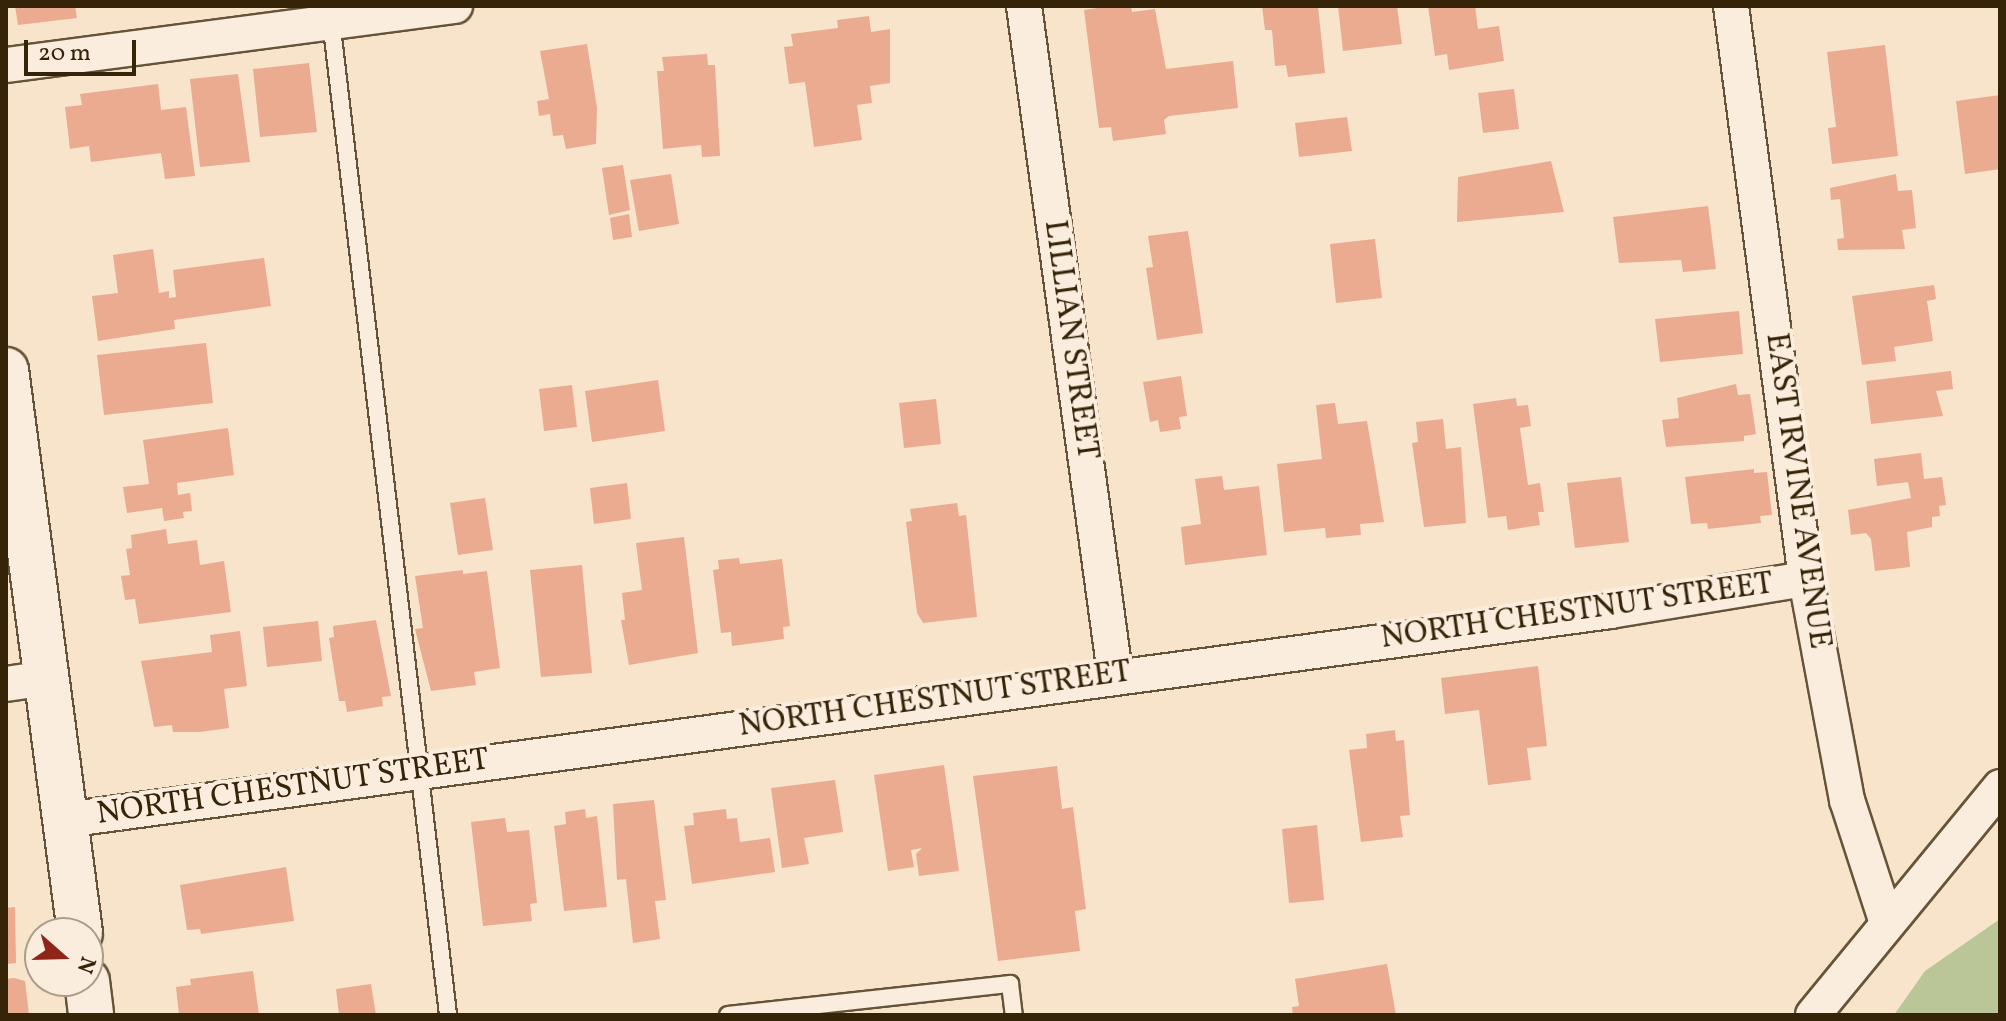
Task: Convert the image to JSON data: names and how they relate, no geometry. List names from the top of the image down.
{
  "streets": {
    "street": ["LILLIAN STREET", "EAST IRVINE AVENUE", "NORTH CHESTNUT STREET"]
  },
  "crossings": [
    ["LILLIAN STREET", "NORTH CHESTNUT STREET"],
    ["EAST IRVINE AVENUE", "NORTH CHESTNUT STREET"]
  ],
  "scale_bar": "20 m",
  "north": "right"
}
